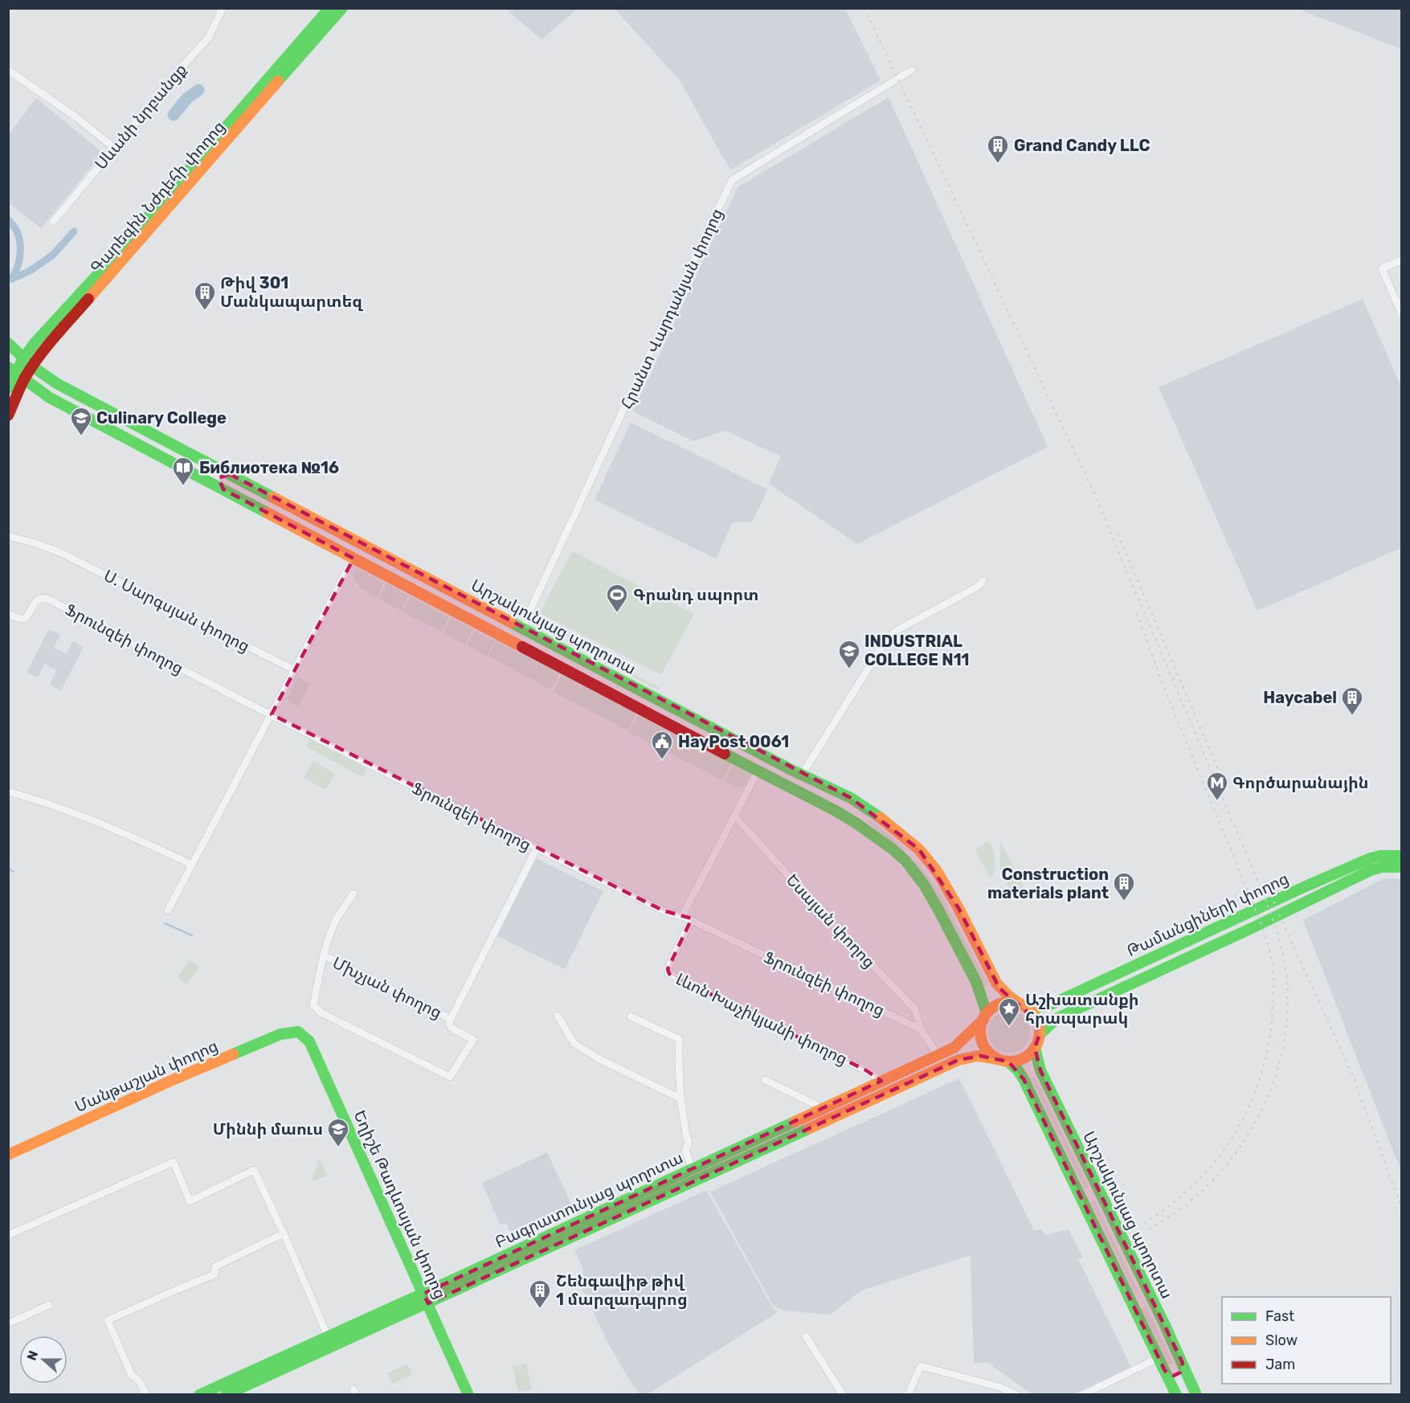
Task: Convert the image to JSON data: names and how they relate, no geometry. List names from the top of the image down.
{
  "streets": {
    "main road": [
      "Գարեգին Նժդեհի փողոց",
      "Արշակունյաց պողոտա",
      "Թամանցիների փողոց",
      "Մանթաշյան փողոց",
      "Բագրատունյաց պողոտա",
      "Եղիշե Թադևոսյան փողոց"
    ],
    "street": [
      "Սևանի նրբանցք",
      "Հրանտ Վարդանյան փողոց",
      "Ս. Սարգսյան փողոց",
      "Ֆրունզեի փողոց",
      "Եսայան փողոց",
      "Մխչյան փողոց",
      "Լևոն Խաչիկյանի փողոց"
    ]
  },
  "crossings": [
    ["Գարեգին Նժդեհի փողոց", "Արշակունյաց պողոտա"],
    ["Հրանտ Վարդանյան փողոց", "Արշակունյաց պողոտա"],
    ["Արշակունյաց պողոտա", "Թամանցիների փողոց"],
    ["Արշակունյաց պողոտա", "Բագրատունյաց պողոտա"],
    ["Ֆրունզեի փողոց", "Եսայան փողոց"],
    ["Ֆրունզեի փողոց", "Լևոն Խաչիկյանի փողոց"],
    ["Թամանցիների փողոց", "Բագրատունյաց պողոտա"],
    ["Լևոն Խաչիկյանի փողոց", "Բագրատունյաց պողոտա"],
    ["Մանթաշյան փողոց", "Եղիշե Թադևոսյան փողոց"],
    ["Բագրատունյաց պողոտա", "Եղիշե Թադևոսյան փողոց"]
  ],
  "places": {
    "building": [
      "Grand Candy LLC",
      "Թիվ 301 Մանկապարտեզ",
      "Haycabel",
      "Construction materials plant",
      "Շենգավիթ թիվ 1 մարզադպրոց"
    ],
    "school or university": ["Culinary College", "INDUSTRIAL COLLEGE N11", "Միննի մաուս"],
    "library": ["Библиотека №16"],
    "sports": ["Գրանդ սպորտ"],
    "public building": ["HayPost 0061"],
    "metro station": ["Գործարանային"],
    "place": ["Աշխատանքի հրապարակ"]
  },
  "legend": ["Fast", "Slow", "Jam"],
  "north": "left"
}
